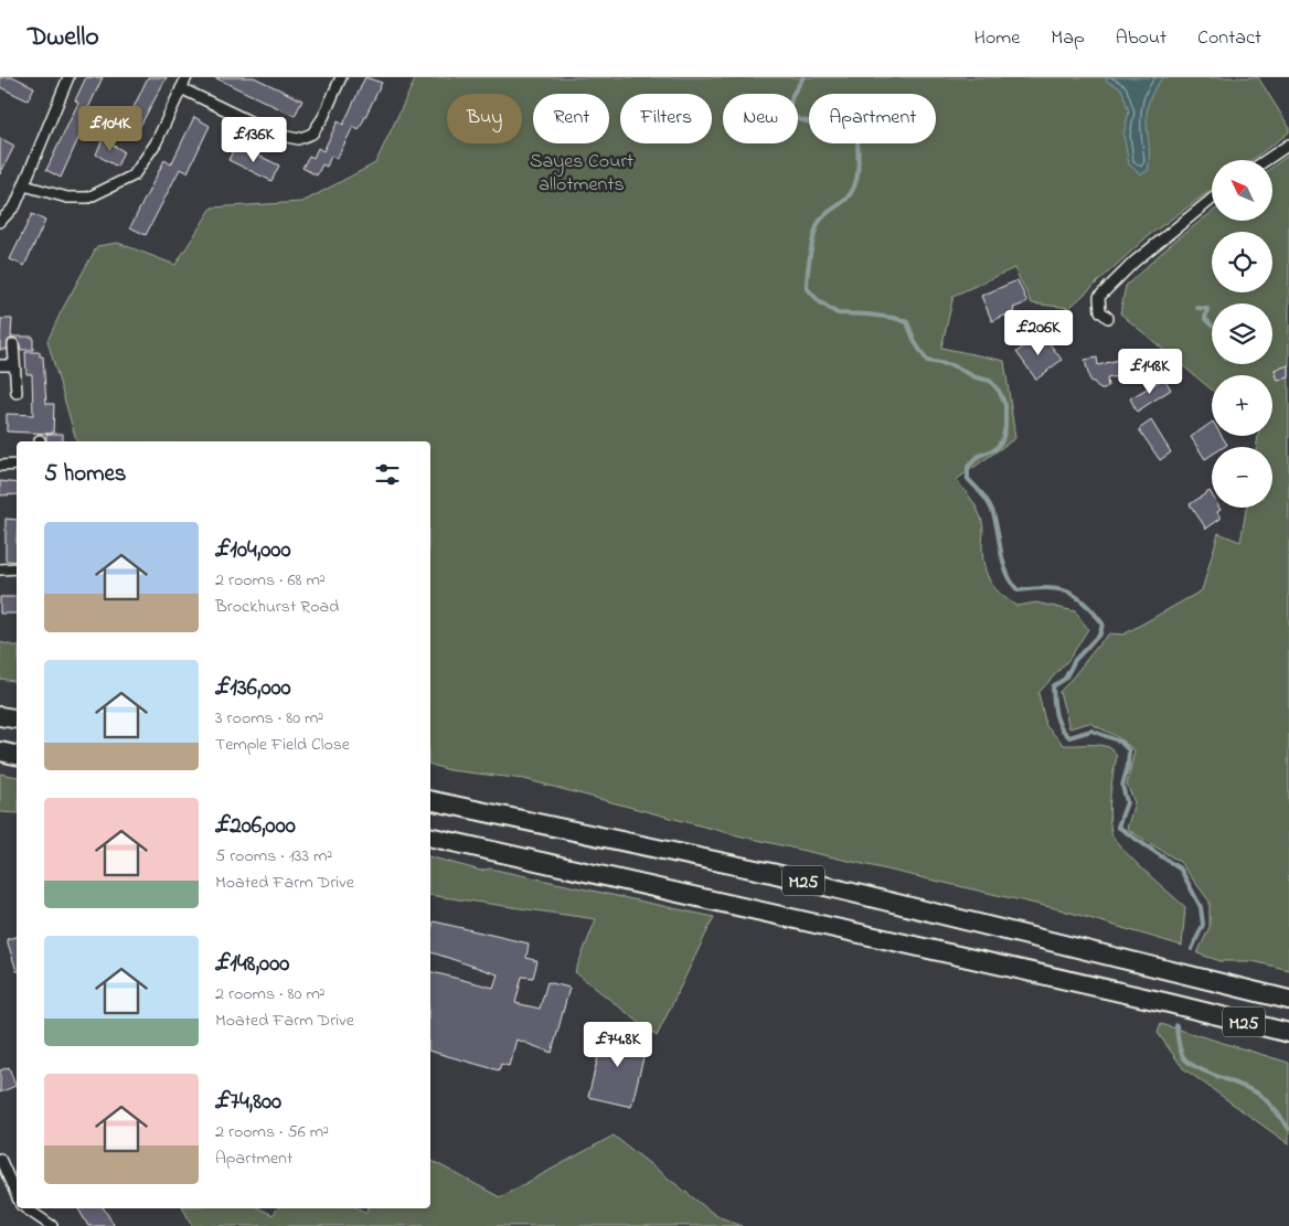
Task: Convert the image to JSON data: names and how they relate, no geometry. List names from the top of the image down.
{
  "streets": {
    "highway": ["M25"]
  },
  "parks": ["Sayes Court allotments"],
  "north": "top left",
  "page": {
    "header": "Dwello",
    "nav": [
      "Home",
      "Map",
      "About",
      "Contact"
    ],
    "chip": [
      "Buy",
      "Rent",
      "Filters",
      "New",
      "Apartment"
    ],
    "price": [
      "£104K",
      "£136K",
      "£206K",
      "£148K",
      "£74.8K"
    ],
    "map_buttons": ["+", "−"],
    "heading": "5 homes",
    "list": [
      {
        "name": "£104,000",
        "note": "2 rooms · 68 m² · Brockhurst Road"
      },
      {
        "name": "£136,000",
        "note": "3 rooms · 80 m² · Temple Field Close"
      },
      {
        "name": "£206,000",
        "note": "5 rooms · 133 m² · Moated Farm Drive"
      },
      {
        "name": "£148,000",
        "note": "2 rooms · 80 m² · Moated Farm Drive"
      },
      {
        "name": "£74,800",
        "note": "2 rooms · 56 m² · Apartment"
      }
    ]
  }
}
